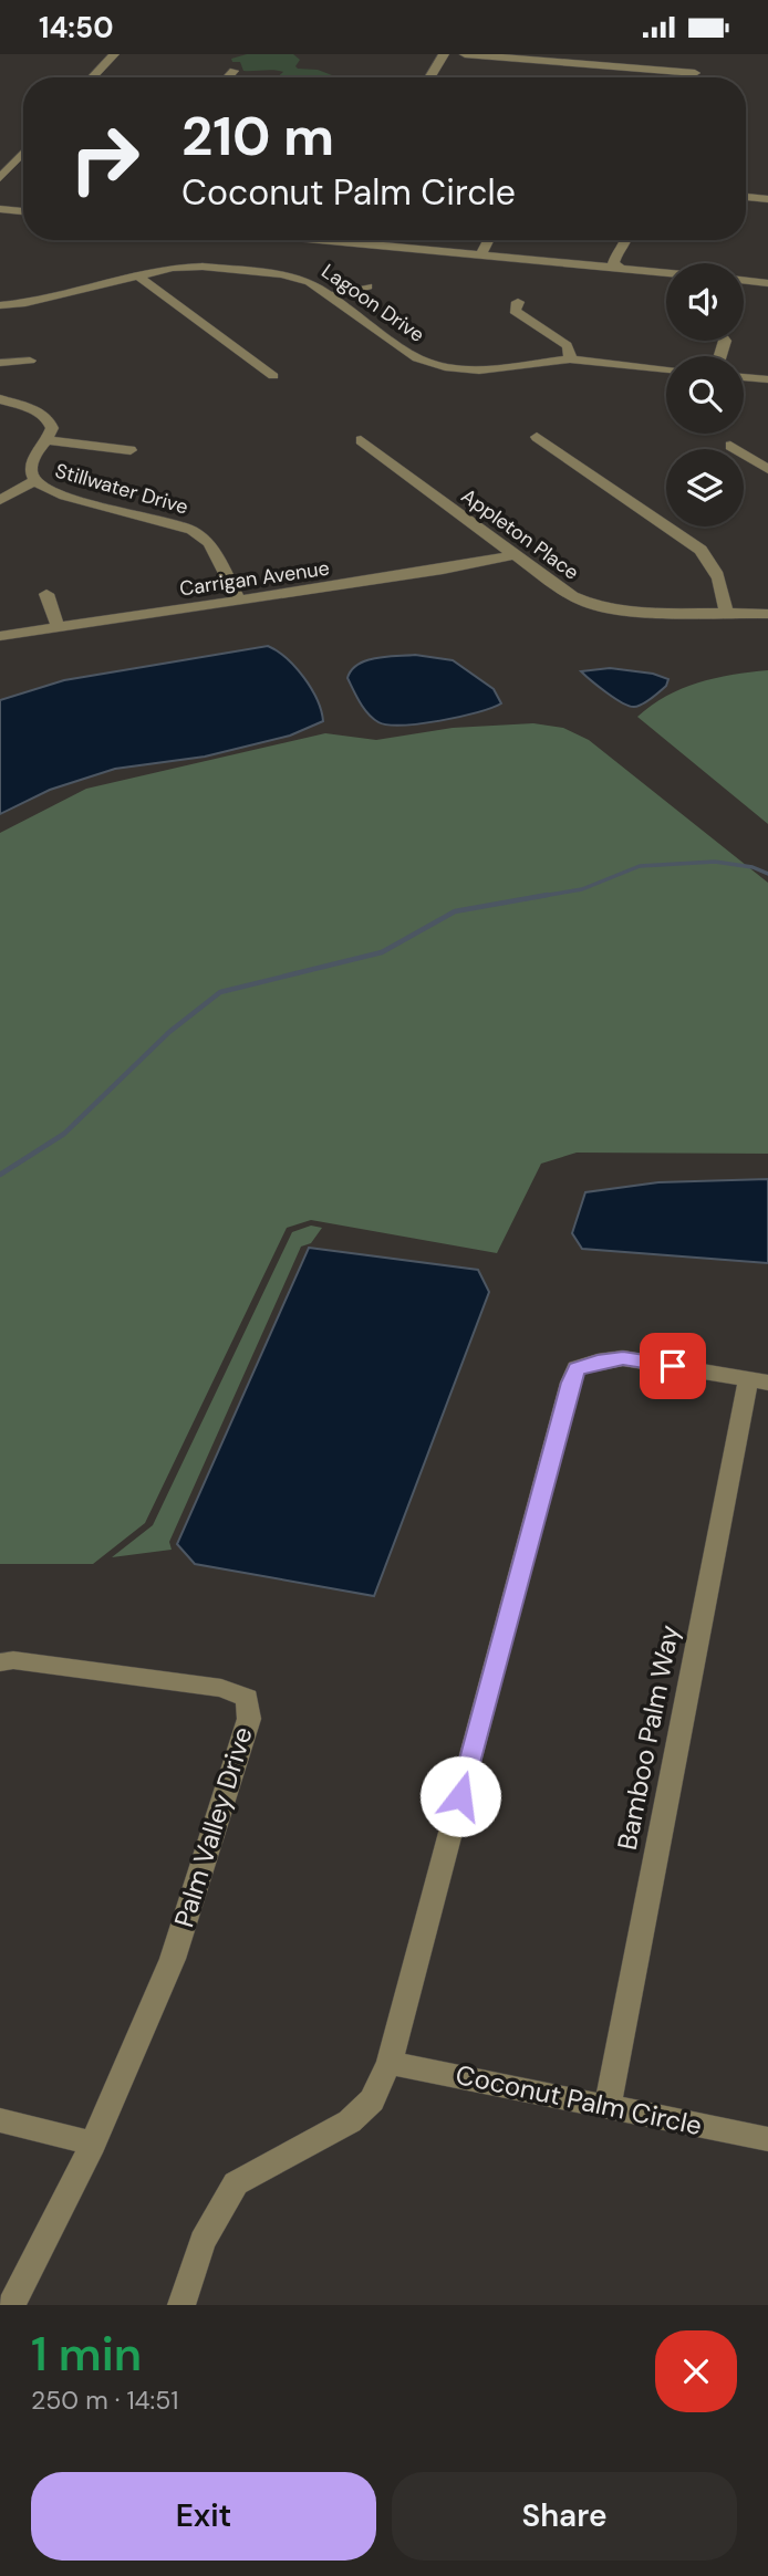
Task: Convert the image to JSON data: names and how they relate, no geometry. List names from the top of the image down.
{
  "streets": {
    "street": [
      "Lagoon Drive",
      "Stillwater Drive",
      "Appleton Place",
      "Carrigan Avenue",
      "Bamboo Palm Way",
      "Palm Valley Drive",
      "Coconut Palm Circle"
    ]
  },
  "crossings": [
    ["Stillwater Drive", "Carrigan Avenue"],
    ["Appleton Place", "Carrigan Avenue"],
    ["Bamboo Palm Way", "Coconut Palm Circle"]
  ],
  "page": {
    "status": "14:50",
    "turn": ["210 m", "Coconut Palm Circle"],
    "heading": ["1 min", "250 m · 14:51"],
    "buttons": ["Exit", "Share"]
  }
}
